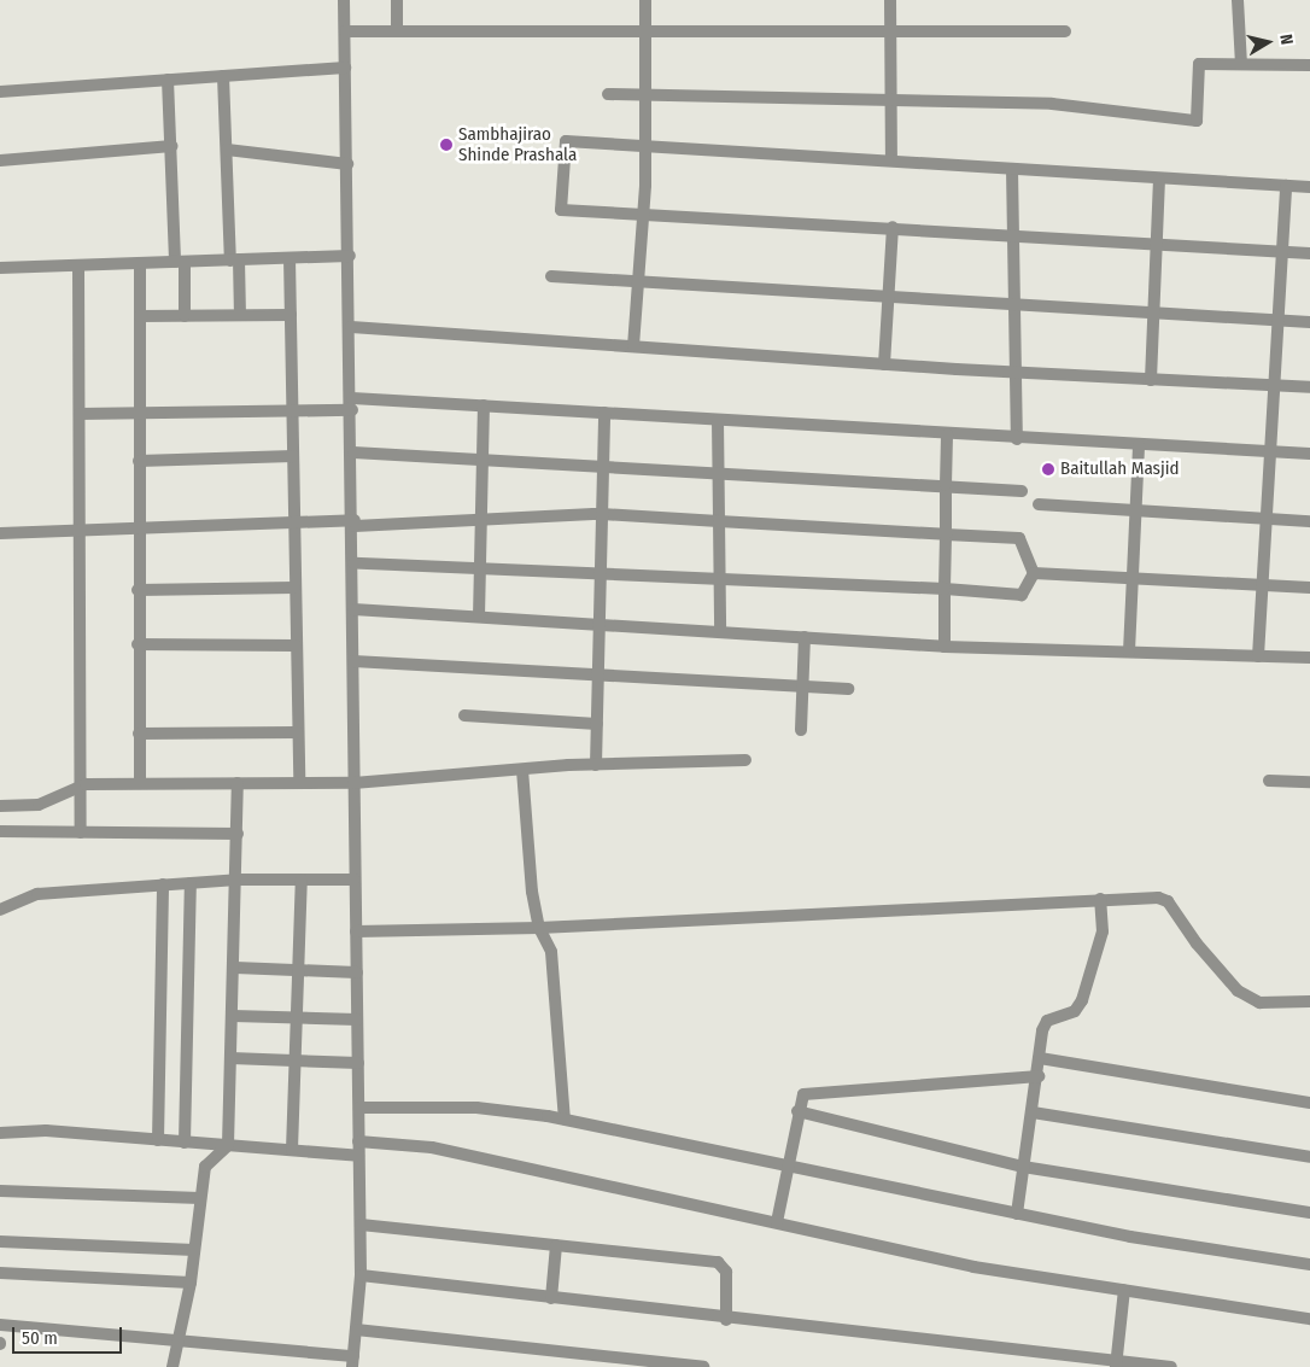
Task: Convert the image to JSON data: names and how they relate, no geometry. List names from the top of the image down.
{
  "places": ["Sambhajirao Shinde Prashala", "Baitullah Masjid"],
  "scale_bar": "50 m",
  "north": "right"
}
